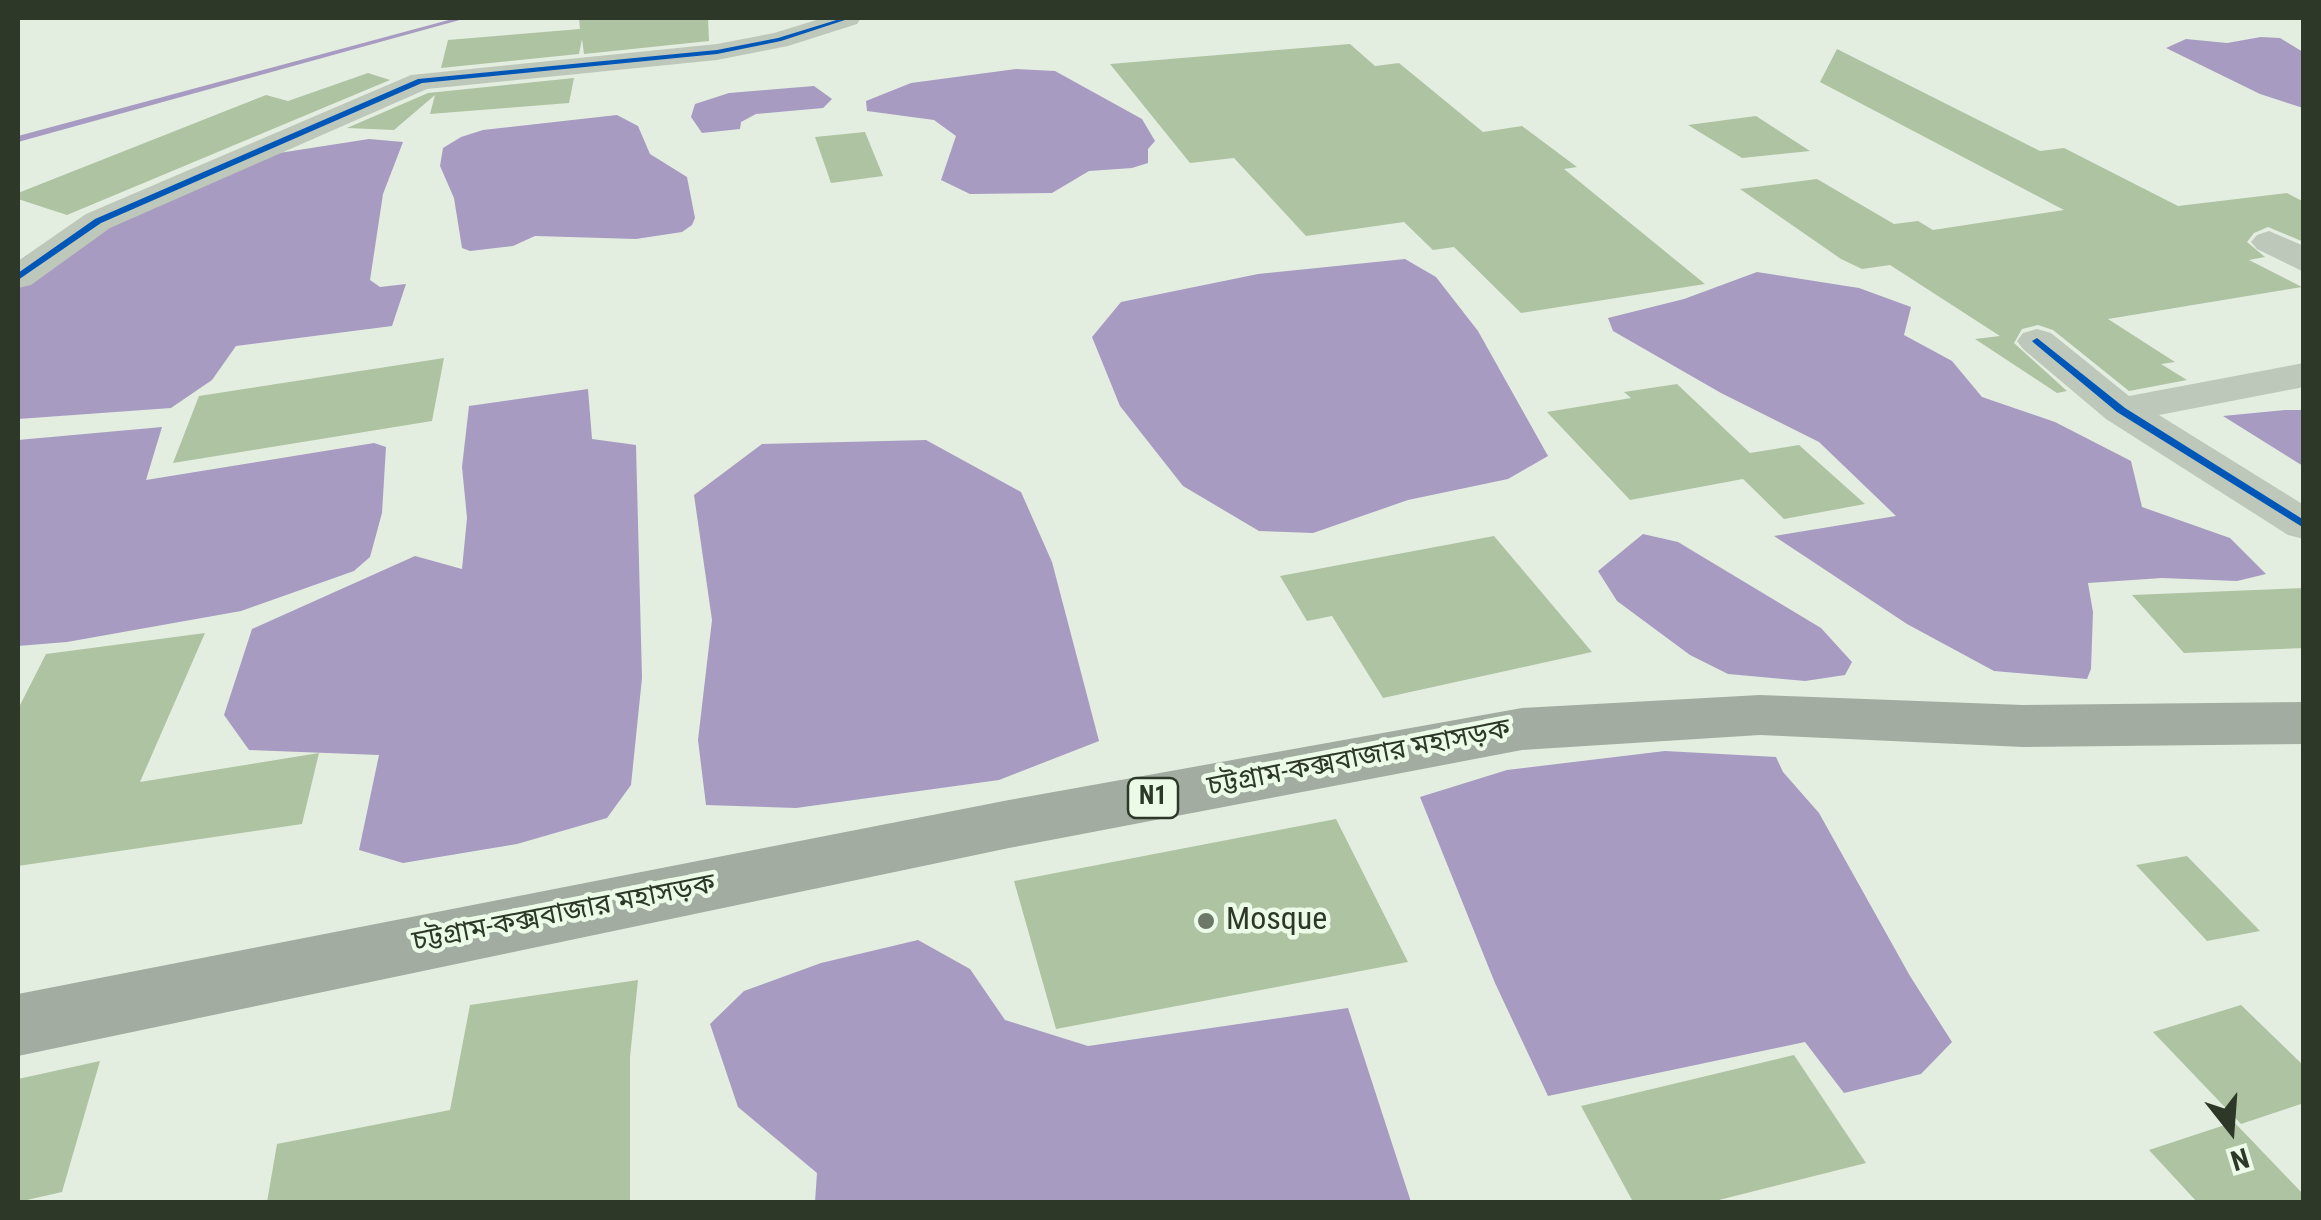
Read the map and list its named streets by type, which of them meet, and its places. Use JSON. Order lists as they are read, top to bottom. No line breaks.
{"streets":{"highway":["চট্টগ্রাম-কক্সবাজার মহাসড়ক","N1"]},"places":["Mosque"],"north":"bottom"}
